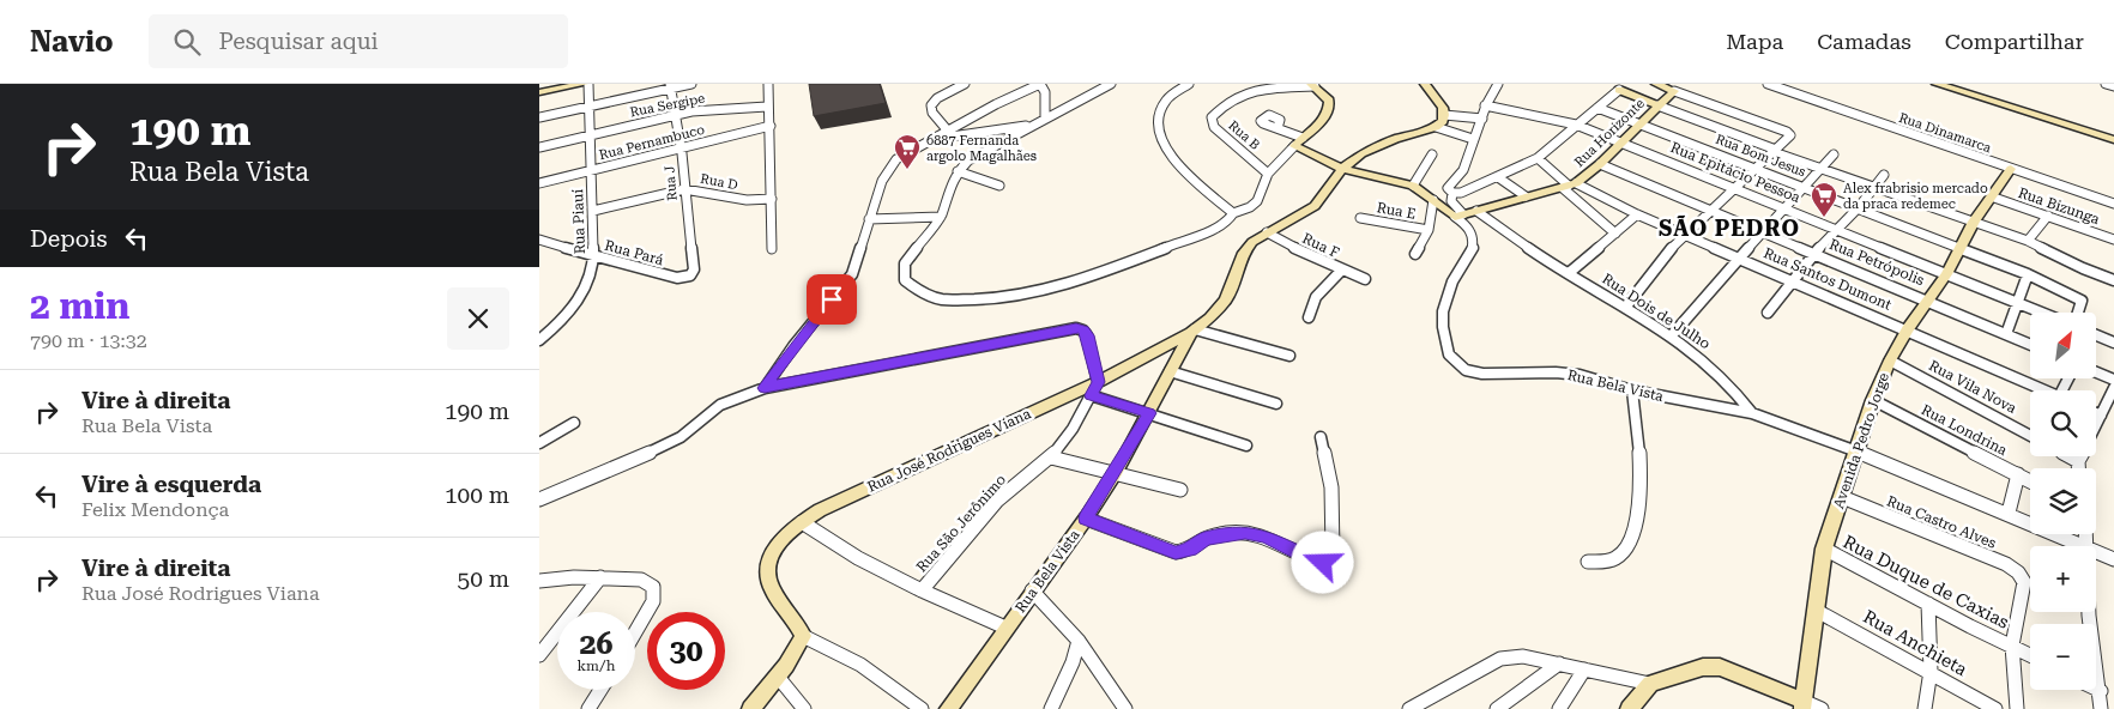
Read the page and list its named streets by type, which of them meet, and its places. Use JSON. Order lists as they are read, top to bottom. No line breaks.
{"streets":{"street":["Rua Sergipe","Rua Horizonte","Rua Dinamarca","Rua B","Rua Pernambuco","Rua Bom Jesus","Rua Epitácio Pessoa","Rua D","Rua J","Rua Bizunga","Rua E","Rua Piauí","Rua F","Rua Pará","Rua Petrópolis","Rua Santos Dumont","Rua Dois de Julho","Rua Bela Vista","Rua Vila Nova","Rua Londrina","Avenida Pedro Jorge","Rua José Rodrigues Viana","Rua Castro Alves","Rua São Jerônimo","Rua Duque de Caxias","Rua Anchieta"]},"crossings":[["Rua Sergipe","Rua J"],["Rua Sergipe","Rua Piauí"],["Rua Horizonte","Rua Bom Jesus"],["Rua Horizonte","Rua Epitácio Pessoa"],["Rua Horizonte","Rua Petrópolis"],["Rua Horizonte","Rua Santos Dumont"],["Rua Horizonte","Rua Dois de Julho"],["Rua Horizonte","Rua Bela Vista"],["Rua Dinamarca","Avenida Pedro Jorge"],["Rua Pernambuco","Rua J"],["Rua Pernambuco","Rua Piauí"],["Rua Bom Jesus","Avenida Pedro Jorge"],["Rua Epitácio Pessoa","Avenida Pedro Jorge"],["Rua D","Rua J"],["Rua D","Rua Piauí"],["Rua J","Rua Pará"],["Rua Bizunga","Avenida Pedro Jorge"],["Rua Piauí","Rua Pará"],["Rua Petrópolis","Avenida Pedro Jorge"],["Rua Santos Dumont","Avenida Pedro Jorge"],["Rua Dois de Julho","Rua Bela Vista"],["Rua Bela Vista","Rua José Rodrigues Viana"],["Rua Vila Nova","Avenida Pedro Jorge"],["Rua Londrina","Avenida Pedro Jorge"],["Avenida Pedro Jorge","Rua Castro Alves"],["Avenida Pedro Jorge","Rua Duque de Caxias"],["Avenida Pedro Jorge","Rua Anchieta"],["Rua José Rodrigues Viana","Rua São Jerônimo"],["Rua Castro Alves","Rua Duque de Caxias"]],"districts":["SÃO PEDRO"],"places":{"supermarket":["6887 Fernanda argolo Magalhães","Alex frabrisio mercado da praca redemec"]},"north":"top right","page":{"header":"Navio","search":"Pesquisar aqui","nav":["Mapa","Camadas","Compartilhar"],"turn":["190 m","Rua Bela Vista"],"then":"Depois","heading":["2 min","790 m · 13:32"],"map_buttons":["+","−"],"list":[{"name":"Vire à direita","note":"Rua Bela Vista","value":"190 m"},{"name":"Vire à esquerda","note":"Felix Mendonça","value":"100 m"},{"name":"Vire à direita","note":"Rua José Rodrigues Viana","value":"50 m"}],"speed":"26 km/h","limit":"30"}}
